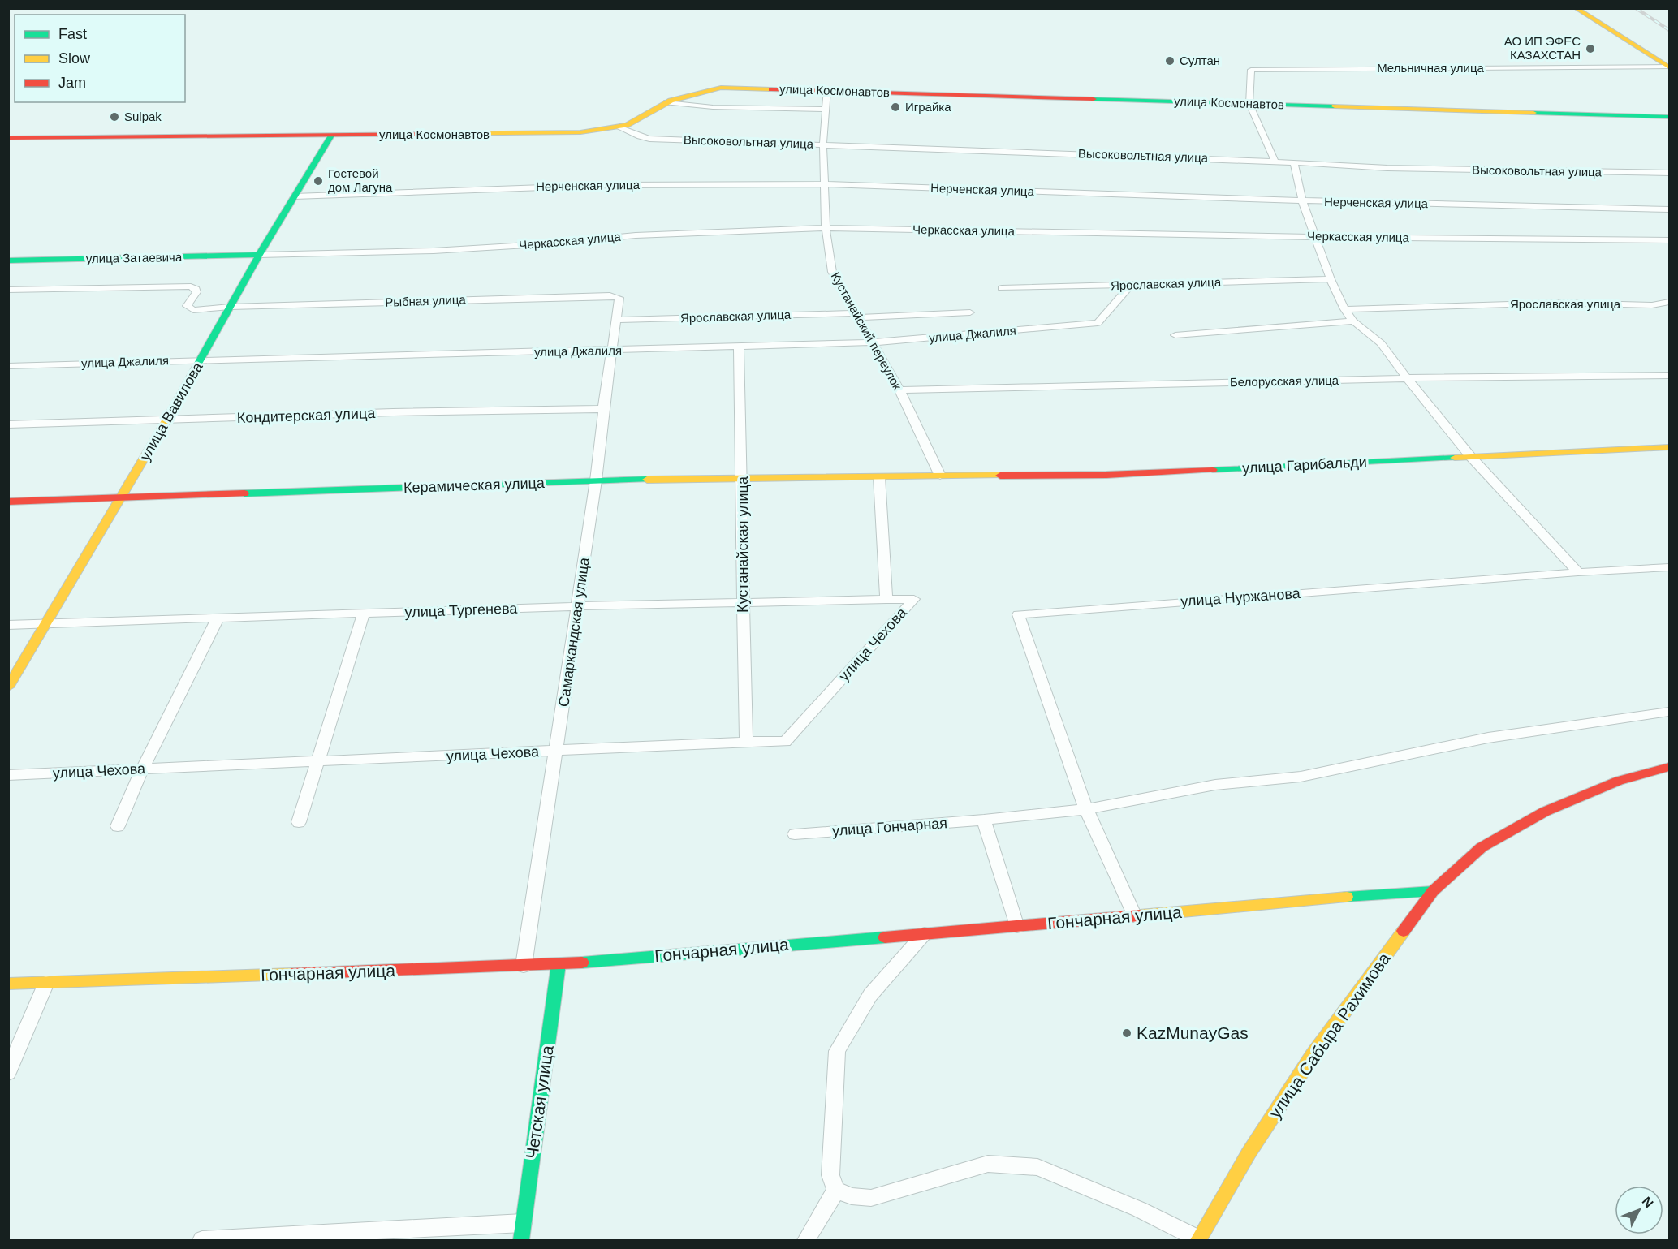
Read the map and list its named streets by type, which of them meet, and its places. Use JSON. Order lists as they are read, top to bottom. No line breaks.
{"streets":{"main road":["улица Космонавтов","улица Затаевича","улица Вавилова","улица Гарибальди","Керамическая улица","Гончарная улица","улица Сабыра Рахимова","Четская улица"],"street":["Мельничная улица","Высоковольтная улица","Нерченская улица","Черкасская улица","Ярославская улица","Рыбная улица","Кустанайский переулок","улица Джалиля","Белорусская улица","Кондитерская улица","Кустанайская улица","улица Нуржанова","улица Тургенева","Самаркандская улица","улица Чехова","улица Гончарная"]},"crossings":[["Мельничная улица","улица Космонавтов"],["улица Космонавтов","Высоковольтная улица"],["улица Космонавтов","Кустанайский переулок"],["улица Космонавтов","улица Вавилова"],["Высоковольтная улица","Кустанайский переулок"],["Нерченская улица","Кустанайский переулок"],["Нерченская улица","улица Вавилова"],["Черкасская улица","улица Затаевича"],["Черкасская улица","Кустанайский переулок"],["Черкасская улица","улица Вавилова"],["улица Затаевича","улица Вавилова"],["Ярославская улица","Кустанайский переулок"],["Ярославская улица","улица Джалиля"],["Ярославская улица","Самаркандская улица"],["Рыбная улица","улица Вавилова"],["Рыбная улица","Самаркандская улица"],["Кустанайский переулок","улица Джалиля"],["Кустанайский переулок","Белорусская улица"],["Кустанайский переулок","улица Гарибальди"],["Кустанайский переулок","Керамическая улица"],["улица Джалиля","улица Вавилова"],["улица Джалиля","Кустанайская улица"],["улица Джалиля","Самаркандская улица"],["улица Вавилова","Кондитерская улица"],["улица Вавилова","Керамическая улица"],["улица Вавилова","улица Тургенева"],["Кондитерская улица","Самаркандская улица"],["улица Гарибальди","Керамическая улица"],["Керамическая улица","Кустанайская улица"],["Керамическая улица","Самаркандская улица"],["Кустанайская улица","улица Тургенева"],["Кустанайская улица","улица Чехова"],["улица Нуржанова","улица Гончарная"],["улица Нуржанова","Гончарная улица"],["улица Тургенева","Самаркандская улица"],["улица Тургенева","улица Чехова"],["Самаркандская улица","улица Чехова"],["Самаркандская улица","Гончарная улица"],["Гончарная улица","улица Сабыра Рахимова"],["Гончарная улица","Четская улица"]],"places":["АО ИП ЭФЕС КАЗАХСТАН","Султан","Играйка","Sulpak","Гостевой дом Лагуна","KazMunayGas"],"legend":["Fast","Slow","Jam"],"north":"top right"}
